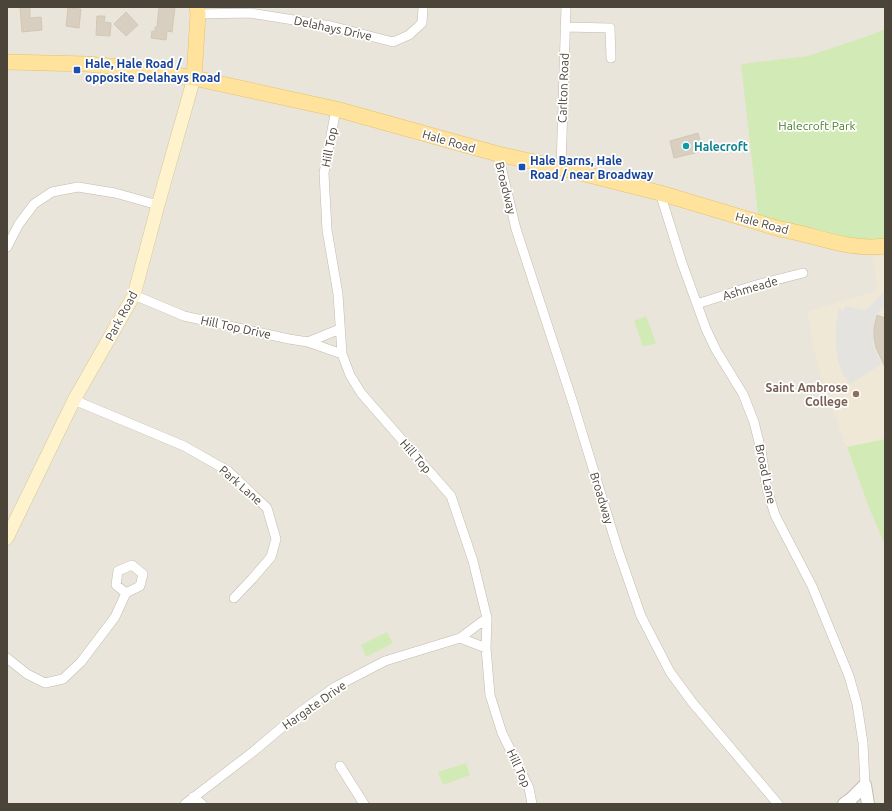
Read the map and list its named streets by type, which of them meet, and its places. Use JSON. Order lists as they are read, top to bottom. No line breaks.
{"streets":{"main road":["Hale Road","Park Road"],"street":["Delahays Drive","Carlton Road","Hill Top","Broadway","Ashmeade","Hill Top Drive","Broad Lane","Park Lane","Hargate Drive"]},"crossings":[["Carlton Road","Hale Road"],["Hale Road","Hill Top"],["Hale Road","Broadway"],["Hale Road","Park Road"],["Hale Road","Broad Lane"],["Hill Top","Hill Top Drive"],["Hill Top","Hargate Drive"],["Ashmeade","Broad Lane"],["Park Road","Hill Top Drive"],["Park Road","Park Lane"]],"parks":["Halecroft Park"],"places":{"transit":["Hale, Hale Road / opposite Delahays Road","Hale Barns, Hale Road / near Broadway"],"other":["Halecroft","Saint Ambrose College"]}}
